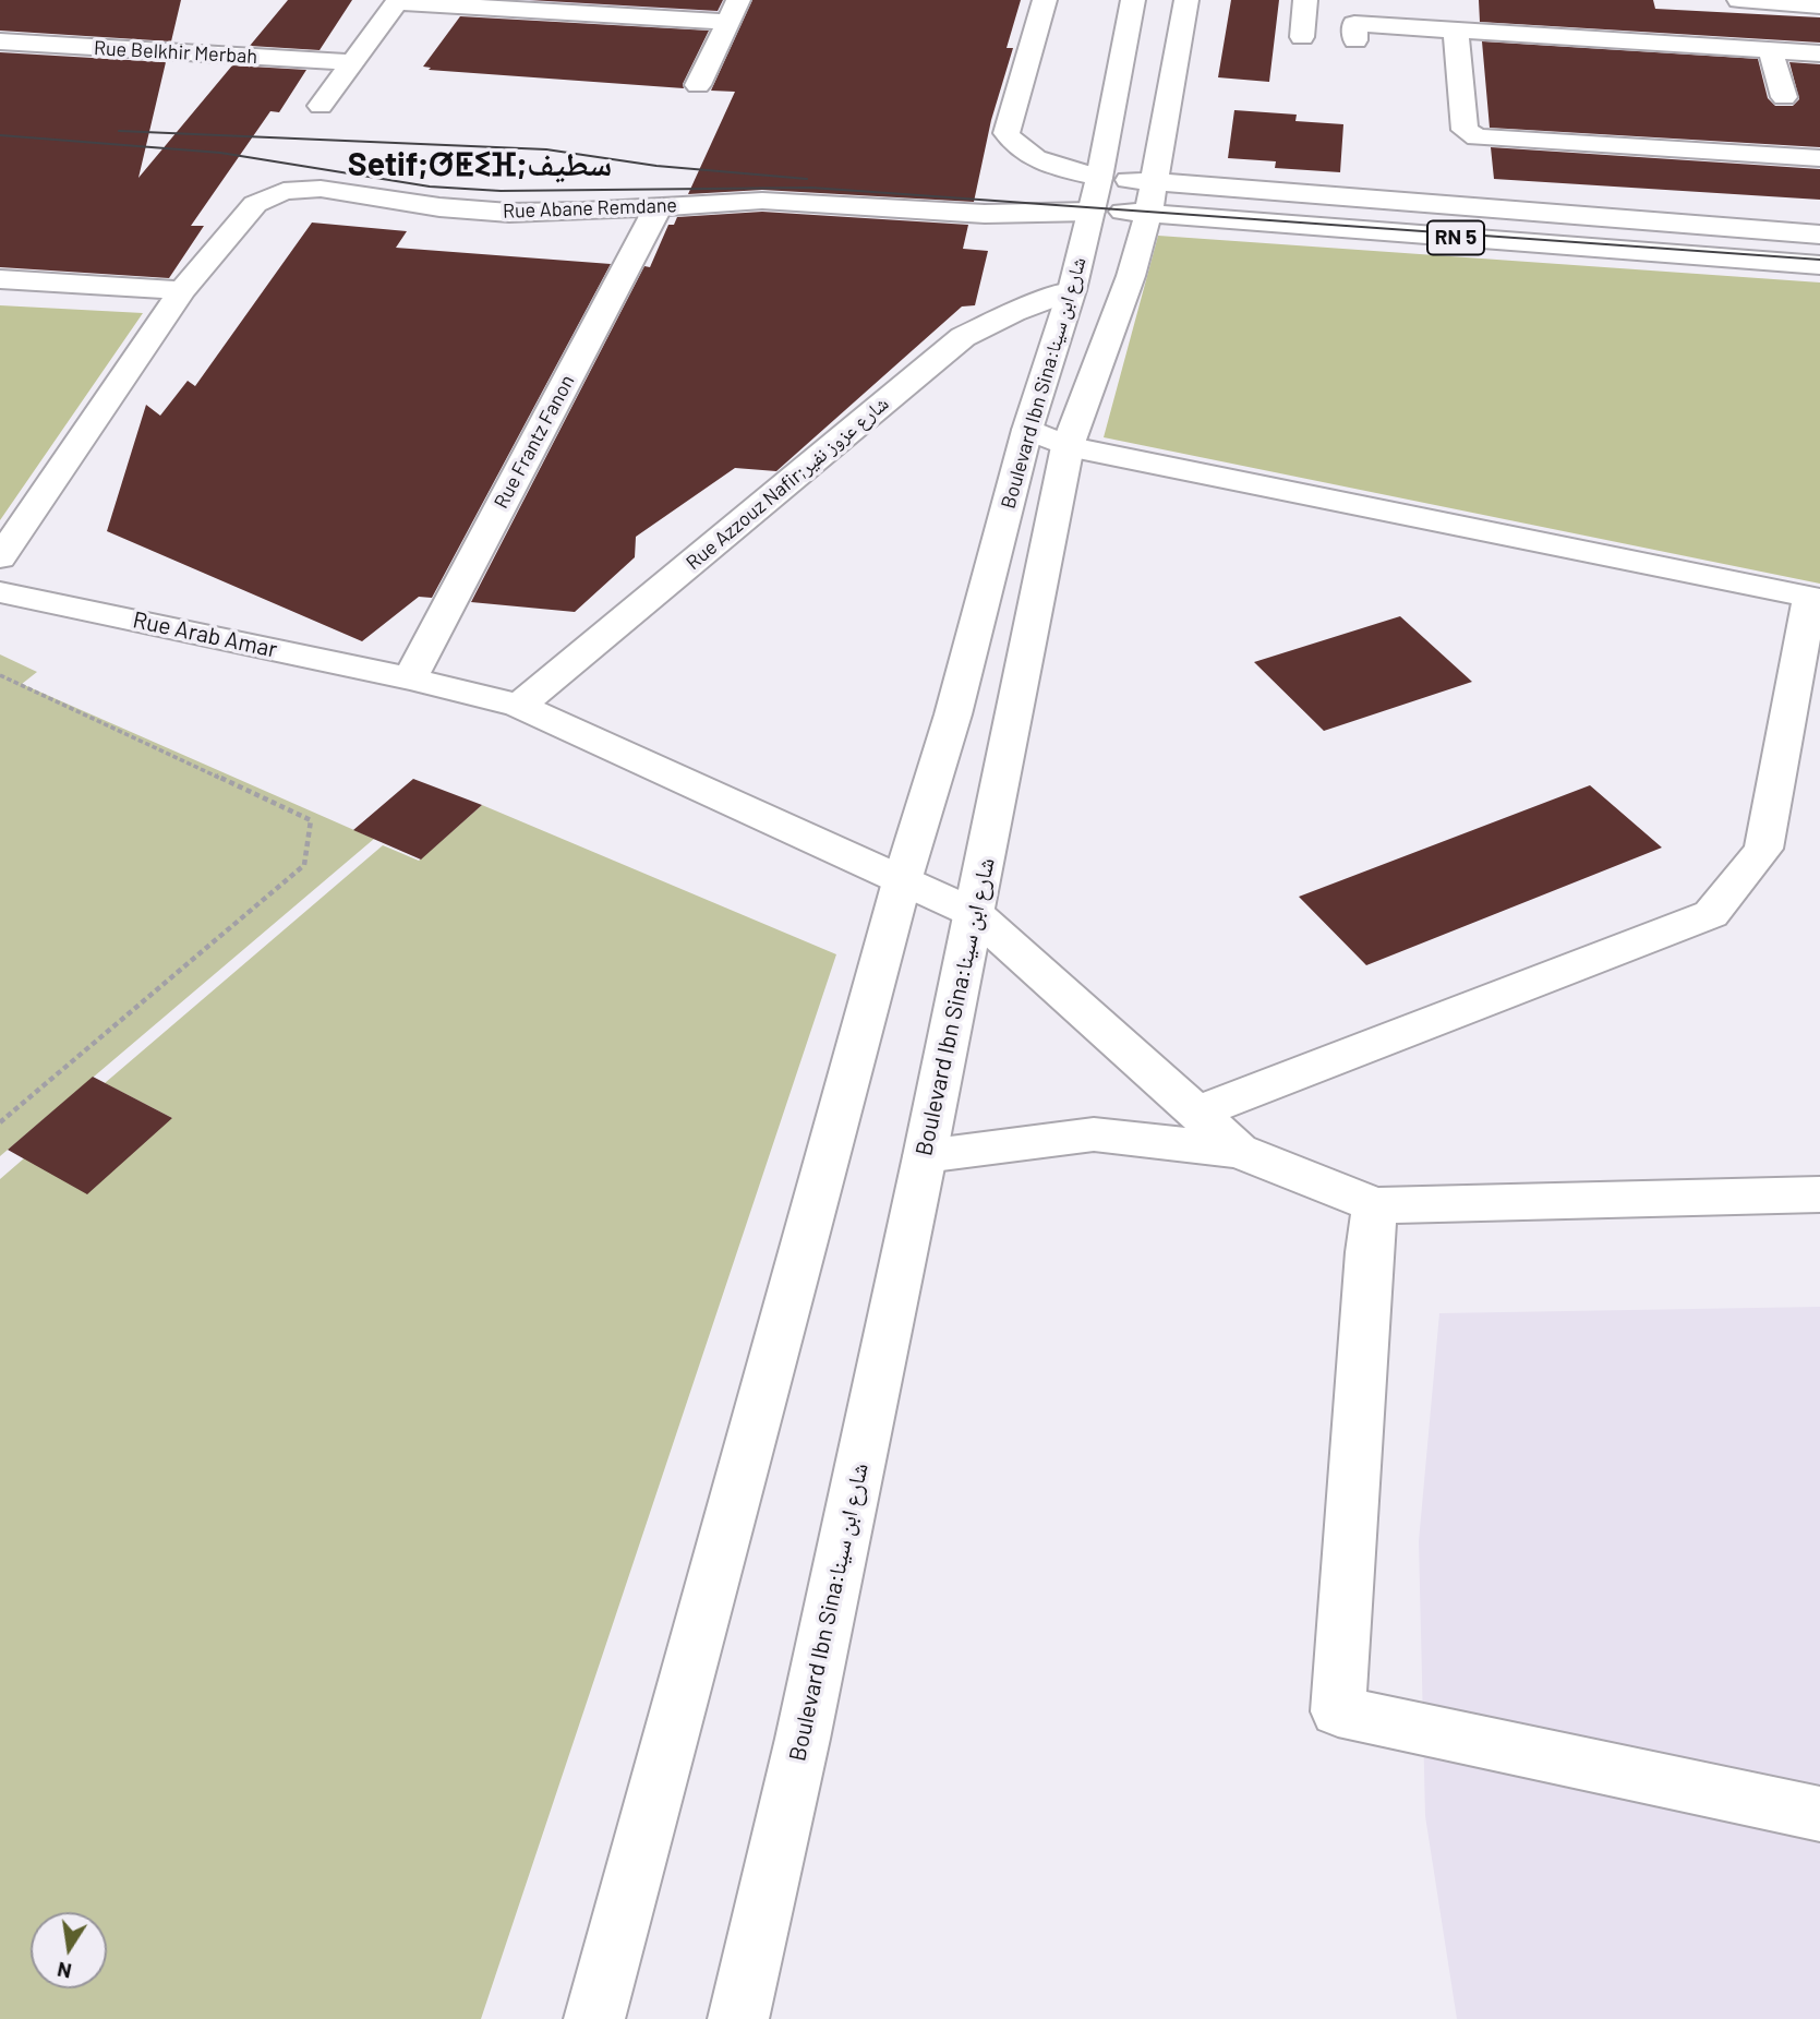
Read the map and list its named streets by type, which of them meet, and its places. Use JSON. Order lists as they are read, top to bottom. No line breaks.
{"streets":{"street":["Rue Belkhir Merbah","Rue Abane Remdane","RN 5","Boulevard Ibn Sina:شارع ابن سينا","Rue Frantz Fanon","Rue Azzouz Nafir;شارع عزوز نفير","Rue Arab Amar"]},"crossings":[["Rue Abane Remdane","RN 5"],["Rue Abane Remdane","Boulevard Ibn Sina:شارع ابن سينا"],["Rue Abane Remdane","Rue Frantz Fanon"],["RN 5","Boulevard Ibn Sina:شارع ابن سينا"],["Boulevard Ibn Sina:شارع ابن سينا","Rue Azzouz Nafir;شارع عزوز نفير"],["Boulevard Ibn Sina:شارع ابن سينا","Rue Arab Amar"],["Rue Frantz Fanon","Rue Arab Amar"],["Rue Azzouz Nafir;شارع عزوز نفير","Rue Arab Amar"]],"districts":["Setif;ⵚⵟⵉⴼ;سطيف"],"north":"bottom"}
